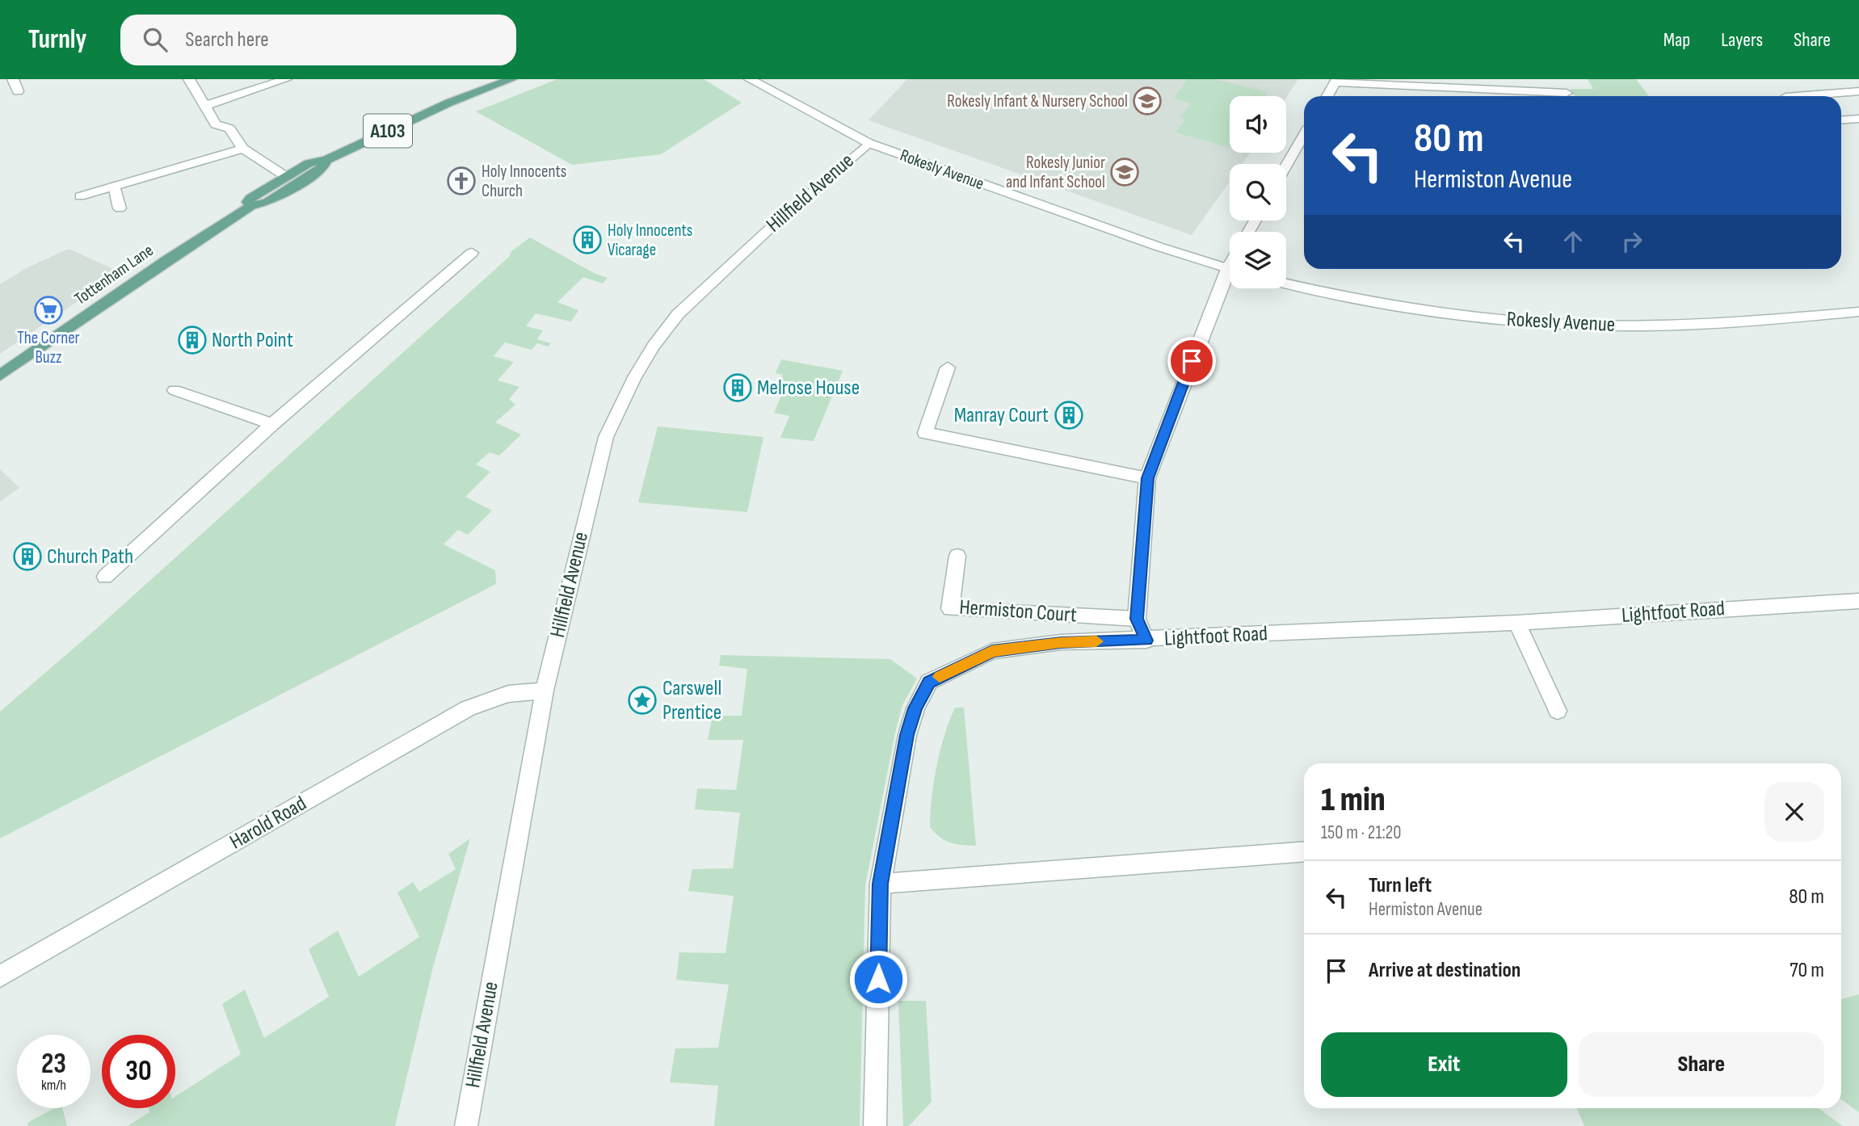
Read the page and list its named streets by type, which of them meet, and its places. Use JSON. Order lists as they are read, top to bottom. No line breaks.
{"streets":{"main road":["A103","Tottenham Lane"],"street":["Rokesly Avenue","Hillfield Avenue","Hermiston Court","Lightfoot Road","Harold Road"]},"crossings":[["Rokesly Avenue","Hillfield Avenue"],["Hillfield Avenue","Harold Road"]],"places":{"school or university":["Rokesly Infant & Nursery School","Rokesly Junior and Infant School"],"church":["Holy Innocents Church"],"building":["Holy Innocents Vicarage","North Point","Melrose House","Manray Court","Church Path"],"supermarket":["The Corner Buzz"],"place":["Carswell Prentice"]},"page":{"header":"Turnly","search":"Search here","nav":["Map","Layers","Share"],"turn":["80 m","Hermiston Avenue"],"heading":["1 min","150 m · 21:20"],"list":[{"name":"Turn left","note":"Hermiston Avenue","value":"80 m"},{"name":"Arrive at destination","value":"70 m"}],"buttons":["Exit","Share"],"speed":"23 km/h","limit":"30"}}
